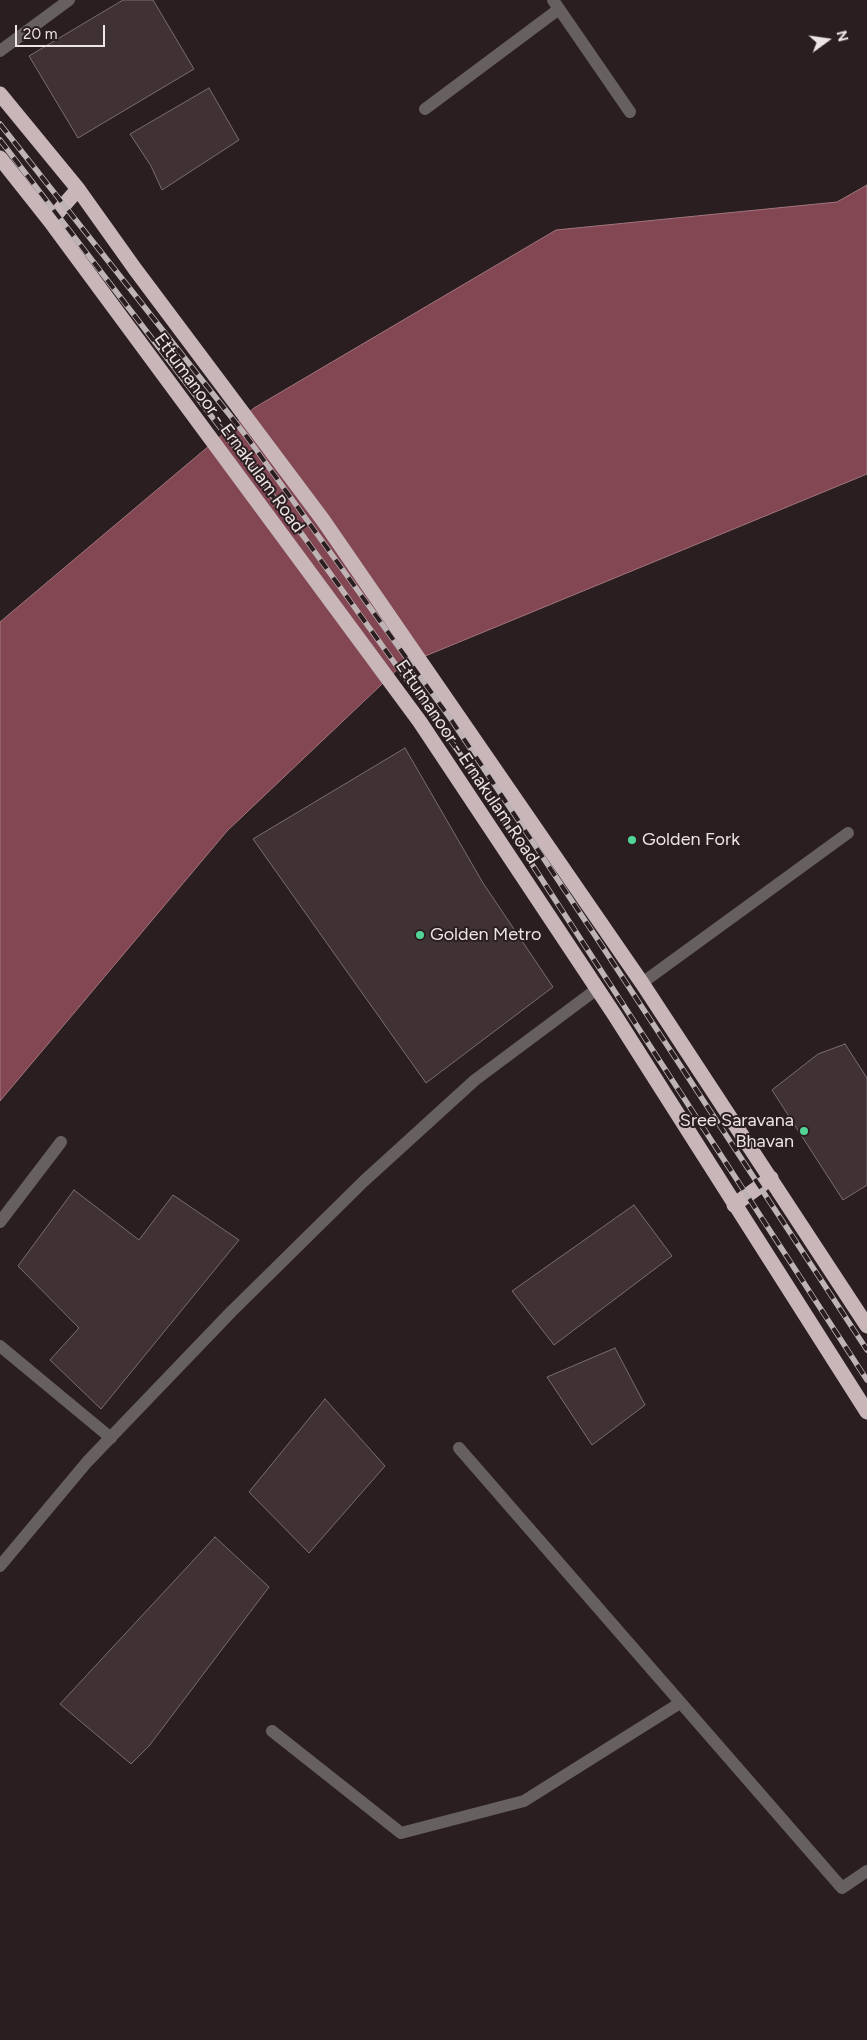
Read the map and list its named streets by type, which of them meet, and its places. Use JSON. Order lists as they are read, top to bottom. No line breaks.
{"streets":{"highway":["Ettumanoor - Ernakulam Road"]},"places":["Golden Fork","Golden Metro","Sree Saravana Bhavan"],"scale_bar":"20 m","north":"right"}
